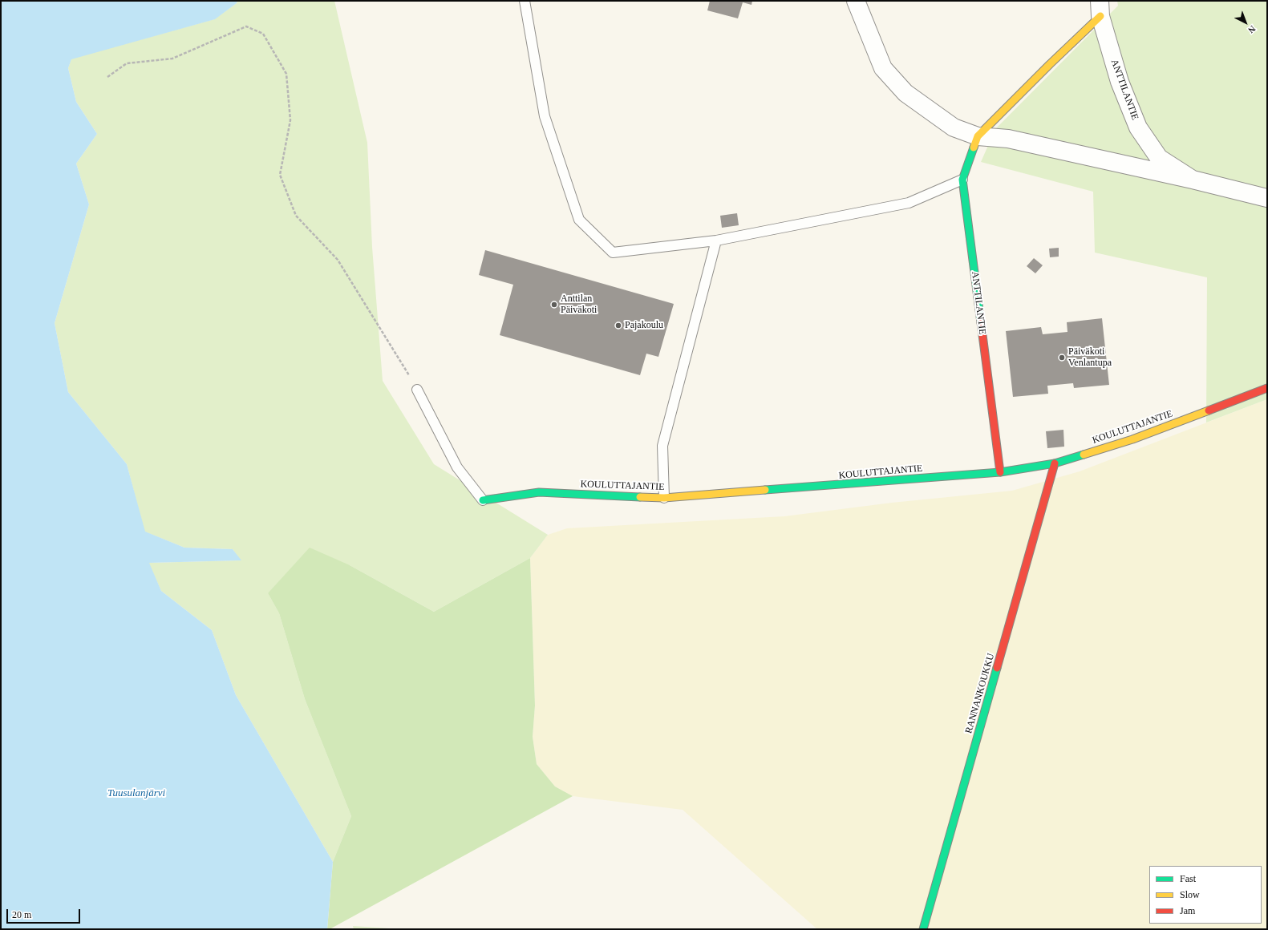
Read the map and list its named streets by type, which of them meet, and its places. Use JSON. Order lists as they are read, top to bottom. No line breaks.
{"streets":{"street":["ANTTILANTIE","KOULUTTAJANTIE","RANNANKOUKKU"]},"crossings":[["ANTTILANTIE","KOULUTTAJANTIE"],["KOULUTTAJANTIE","RANNANKOUKKU"]],"water":["Tuusulanjärvi"],"places":["Anttilan Päiväkoti","Pajakoulu","Päiväkoti Venlantupa"],"legend":["Fast","Slow","Jam"],"scale_bar":"20 m","north":"bottom right"}
